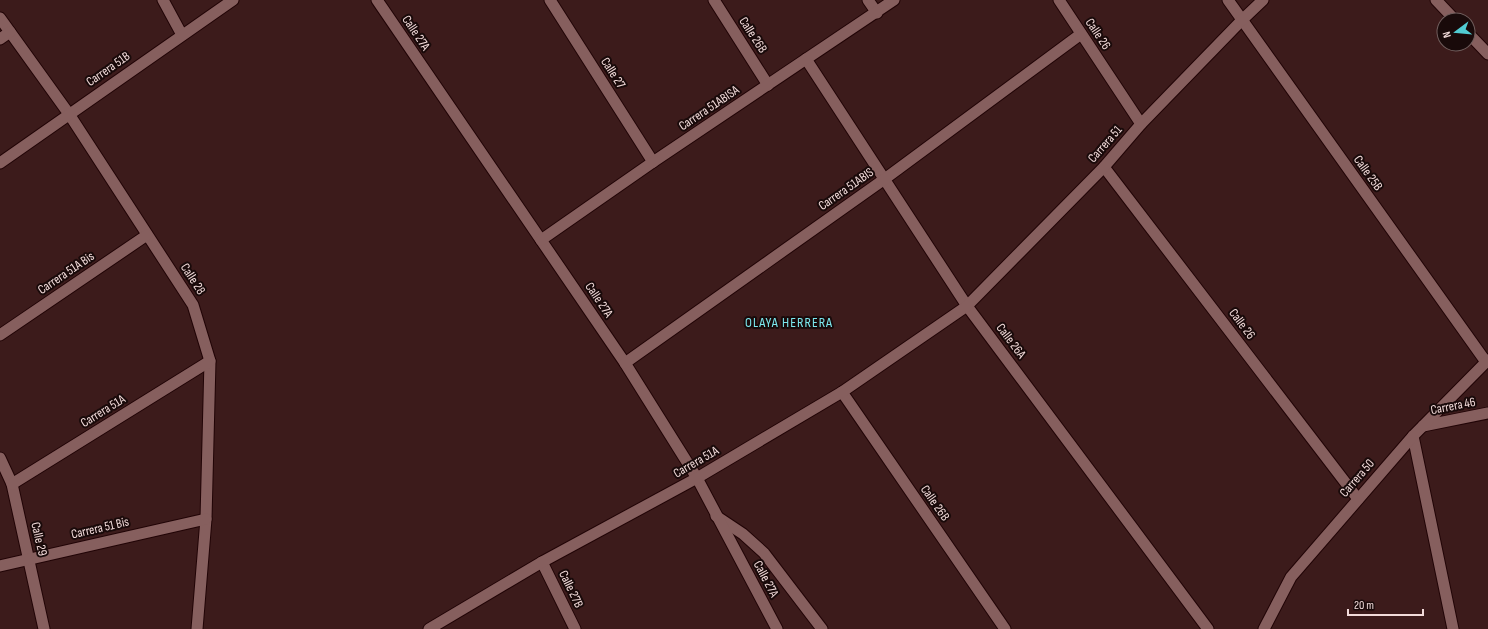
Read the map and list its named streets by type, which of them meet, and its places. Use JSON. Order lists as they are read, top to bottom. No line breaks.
{"streets":{"street":["Calle 27A","Calle 26","Calle 26B","Carrera 51B","Calle 27","Carrera 51ABISA","Carrera 51","Calle 25B","Carrera 51ABIS","Carrera 51A Bis","Calle 28","Calle 26A","Carrera 46","Carrera 51A","Carrera 50","Carrera 51 Bis","Calle 29","Calle 27B"]},"crossings":[["Calle 27A","Carrera 51ABISA"],["Calle 27A","Carrera 51ABIS"],["Calle 27A","Carrera 51A"],["Calle 26","Carrera 51"],["Calle 26","Carrera 51ABIS"],["Calle 26","Carrera 50"],["Calle 26B","Carrera 51ABISA"],["Calle 26B","Carrera 51A"],["Carrera 51B","Calle 28"],["Calle 27","Carrera 51ABISA"],["Carrera 51ABISA","Calle 26A"],["Carrera 51","Calle 25B"],["Carrera 51","Calle 26A"],["Carrera 51","Carrera 51A"],["Calle 25B","Carrera 50"],["Carrera 51ABIS","Calle 26A"],["Carrera 51A Bis","Calle 28"],["Calle 28","Carrera 51A"],["Calle 28","Carrera 51 Bis"],["Calle 26A","Carrera 51A"],["Carrera 46","Carrera 50"],["Carrera 51A","Calle 29"],["Carrera 51A","Calle 27B"],["Carrera 51 Bis","Calle 29"]],"districts":["OLAYA HERRERA"],"scale_bar":"20 m","north":"left"}
